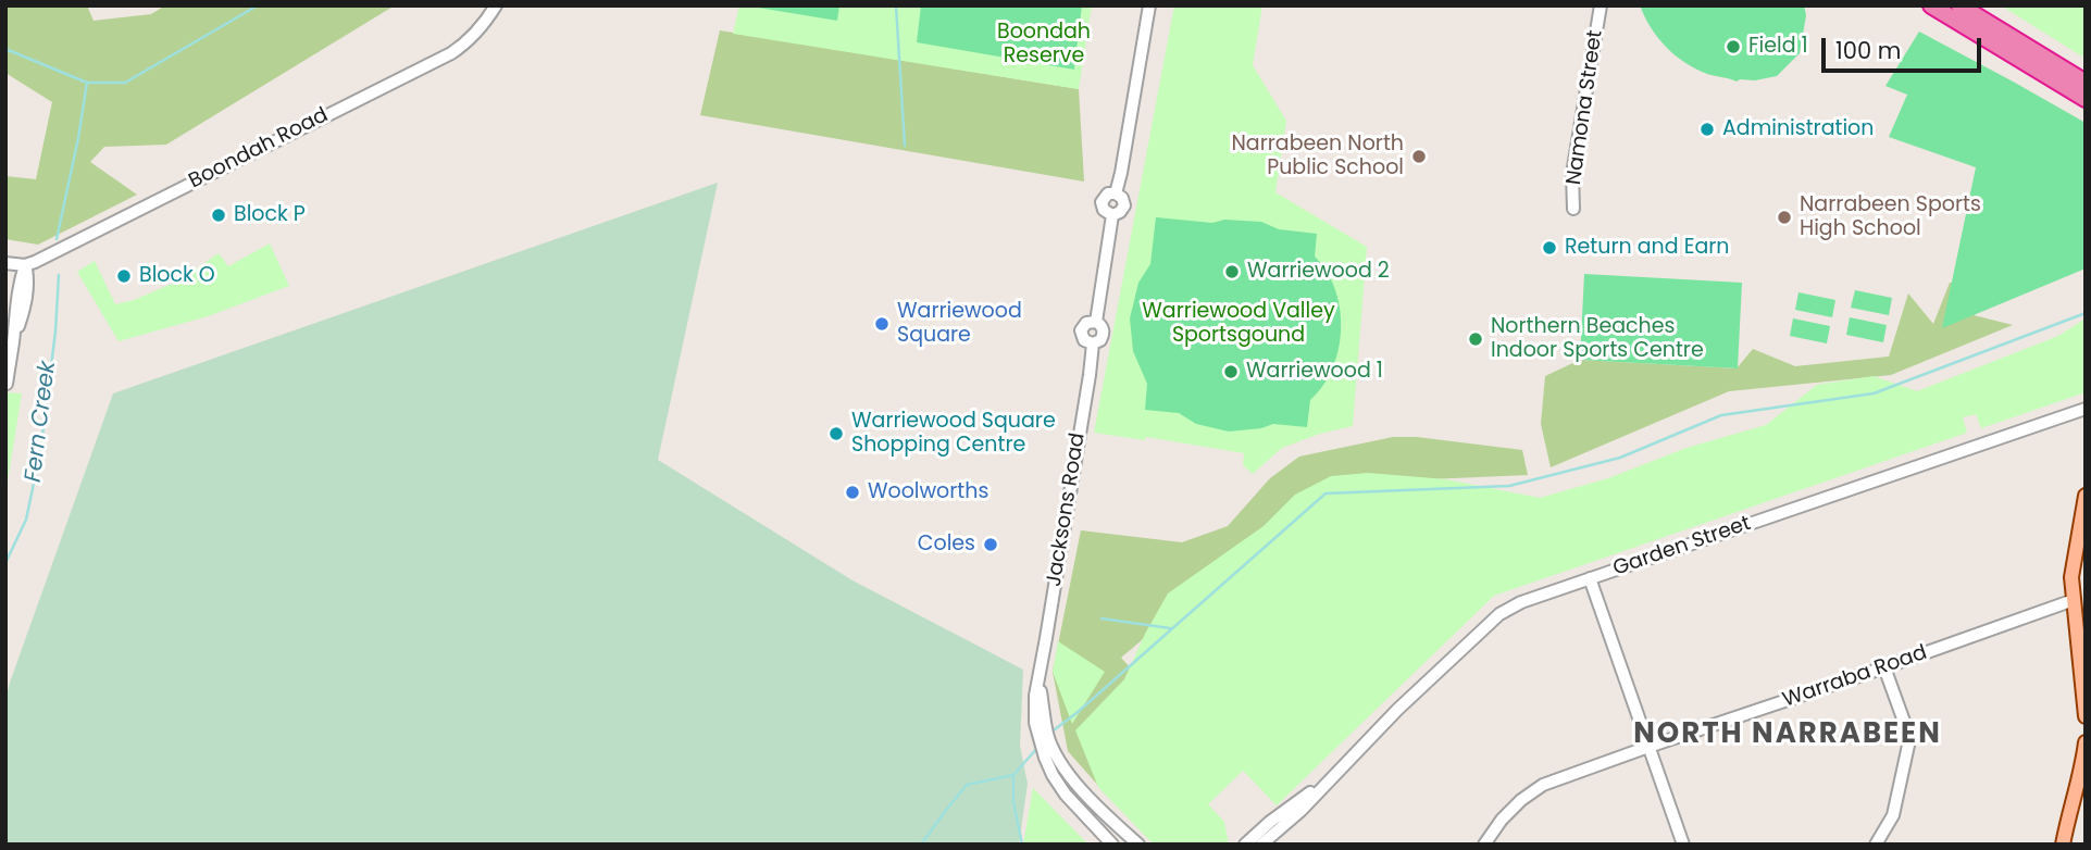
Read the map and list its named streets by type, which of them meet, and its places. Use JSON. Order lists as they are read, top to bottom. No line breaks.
{"streets":{"street":["Namona Street","Boondah Road","Jacksons Road","Garden Street","Warraba Road"]},"districts":["NORTH NARRABEEN"],"water":["Fern Creek"],"parks":["Boondah Reserve","Warriewood Valley Sportsgound"],"places":["Field 1","Administration","Narrabeen North Public School","Block P","Narrabeen Sports High School","Return and Earn","Warriewood 2","Block O","Warriewood Square","Northern Beaches Indoor Sports Centre","Warriewood 1","Warriewood Square Shopping Centre","Woolworths","Coles"],"scale_bar":"100 m"}
